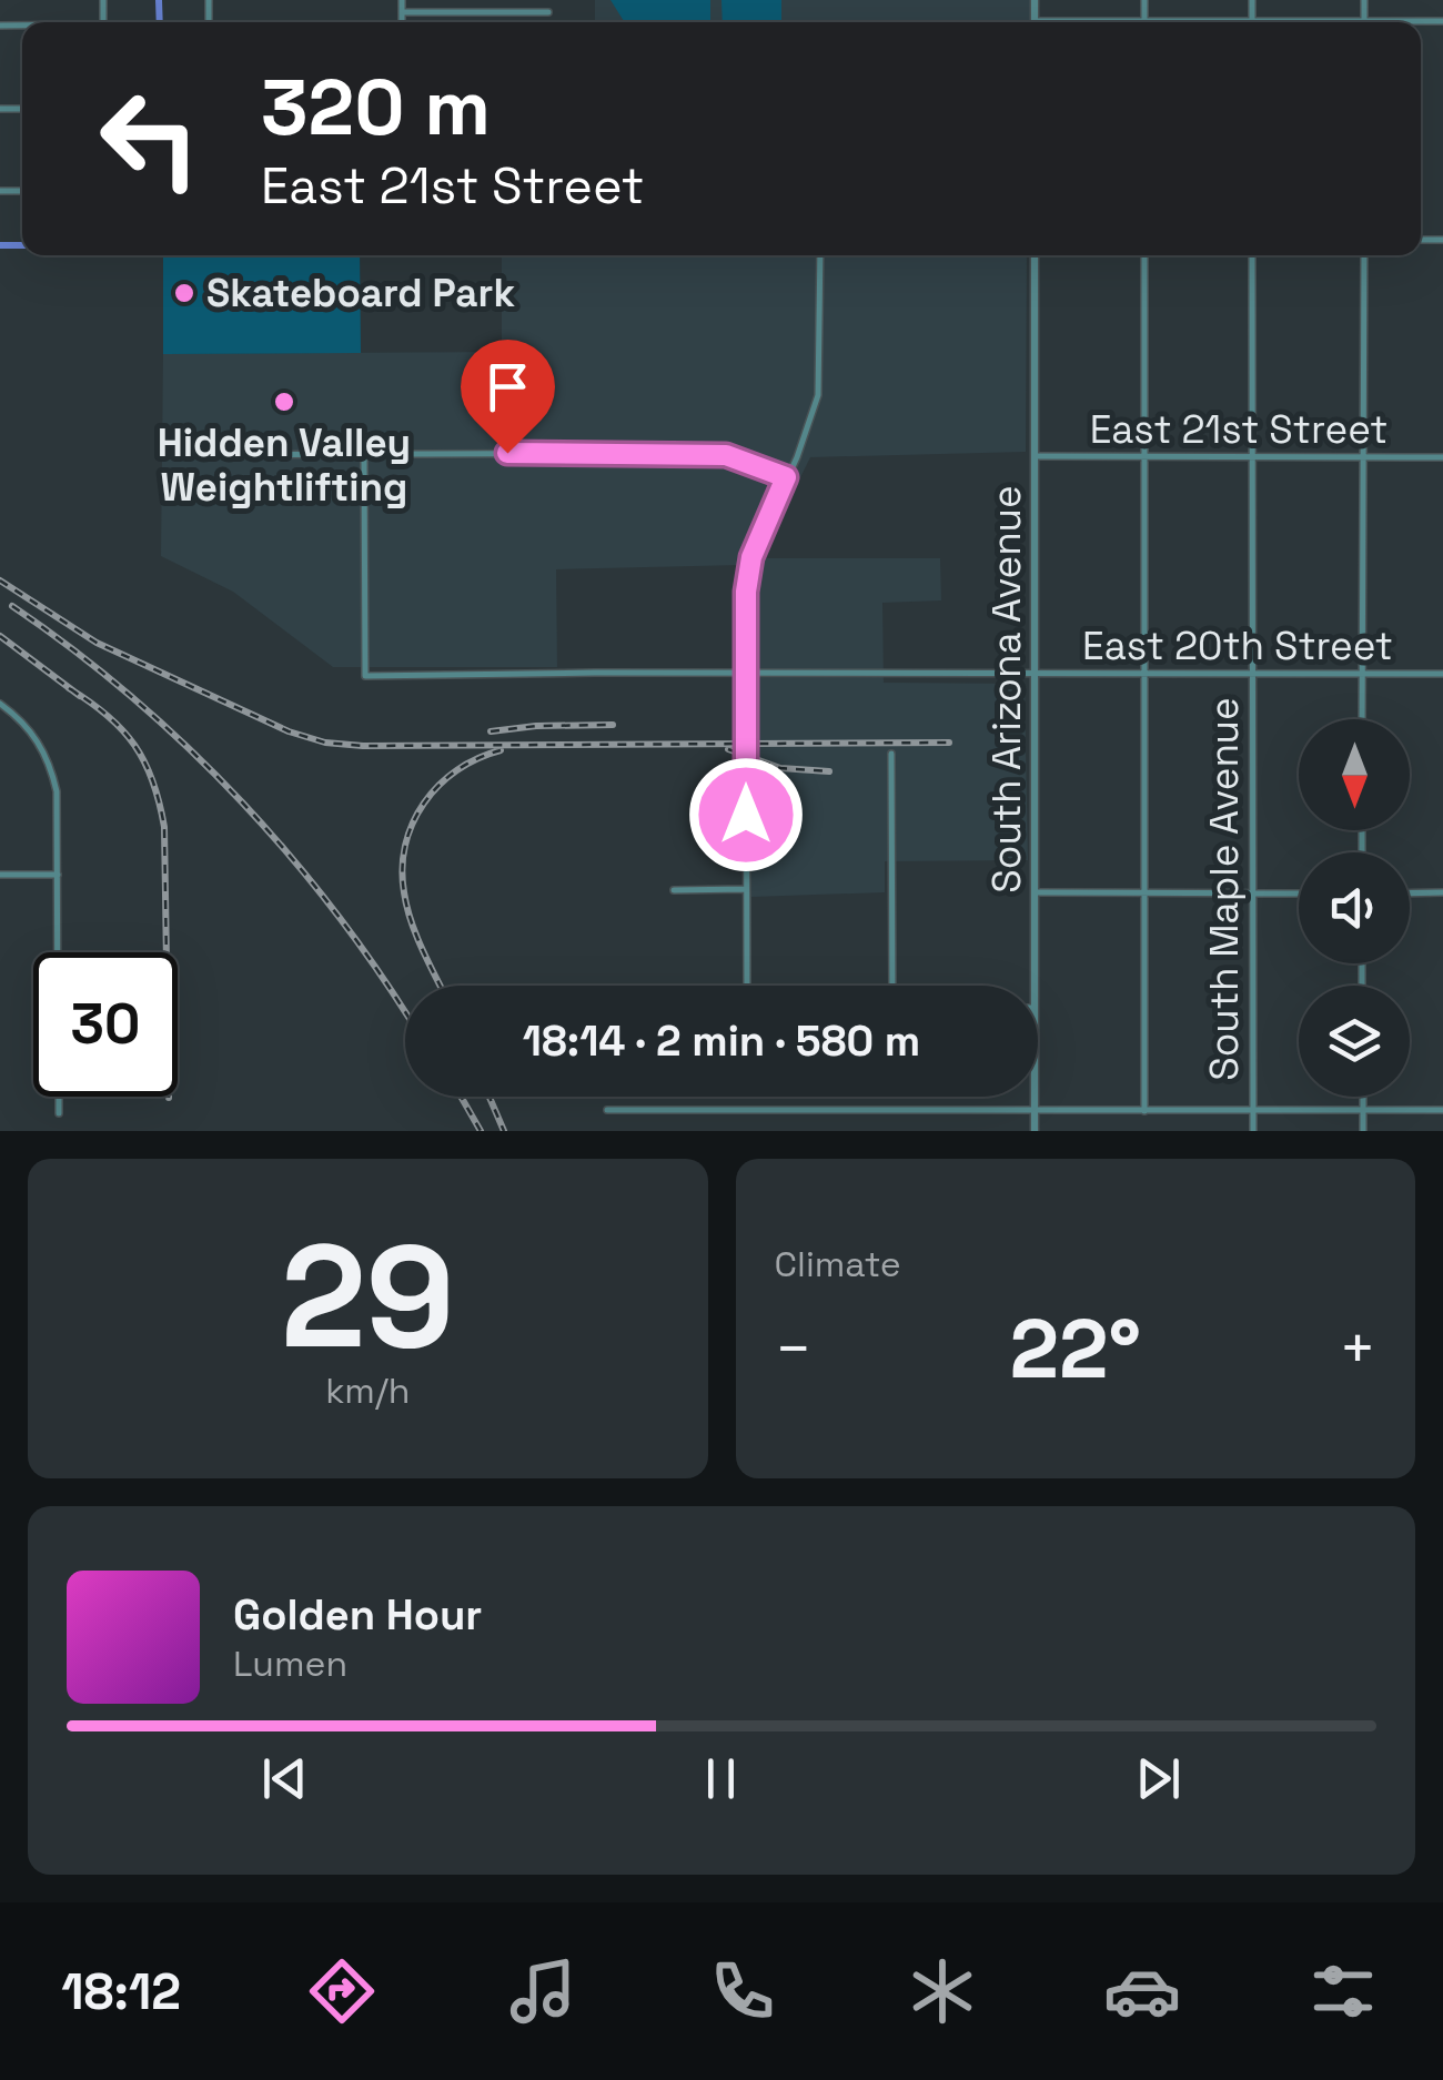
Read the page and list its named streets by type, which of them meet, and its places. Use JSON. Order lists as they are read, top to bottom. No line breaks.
{"streets":{"street":["East 21st Street","East 20th Street","South Arizona Avenue","South Maple Avenue"]},"crossings":[["East 21st Street","South Arizona Avenue"],["East 21st Street","South Maple Avenue"],["East 20th Street","South Arizona Avenue"],["East 20th Street","South Maple Avenue"]],"places":["Skateboard Park","Hidden Valley Weightlifting"],"north":"bottom","page":{"turn":["320 m","East 21st Street"],"limit":"30","trip":"18:14 · 2 min · 580 m","tile":[["29","km/h"],"Climate"],"heat":["−","22°","+"],"song":["Golden Hour","Lumen"],"tabs":"18:12"}}
